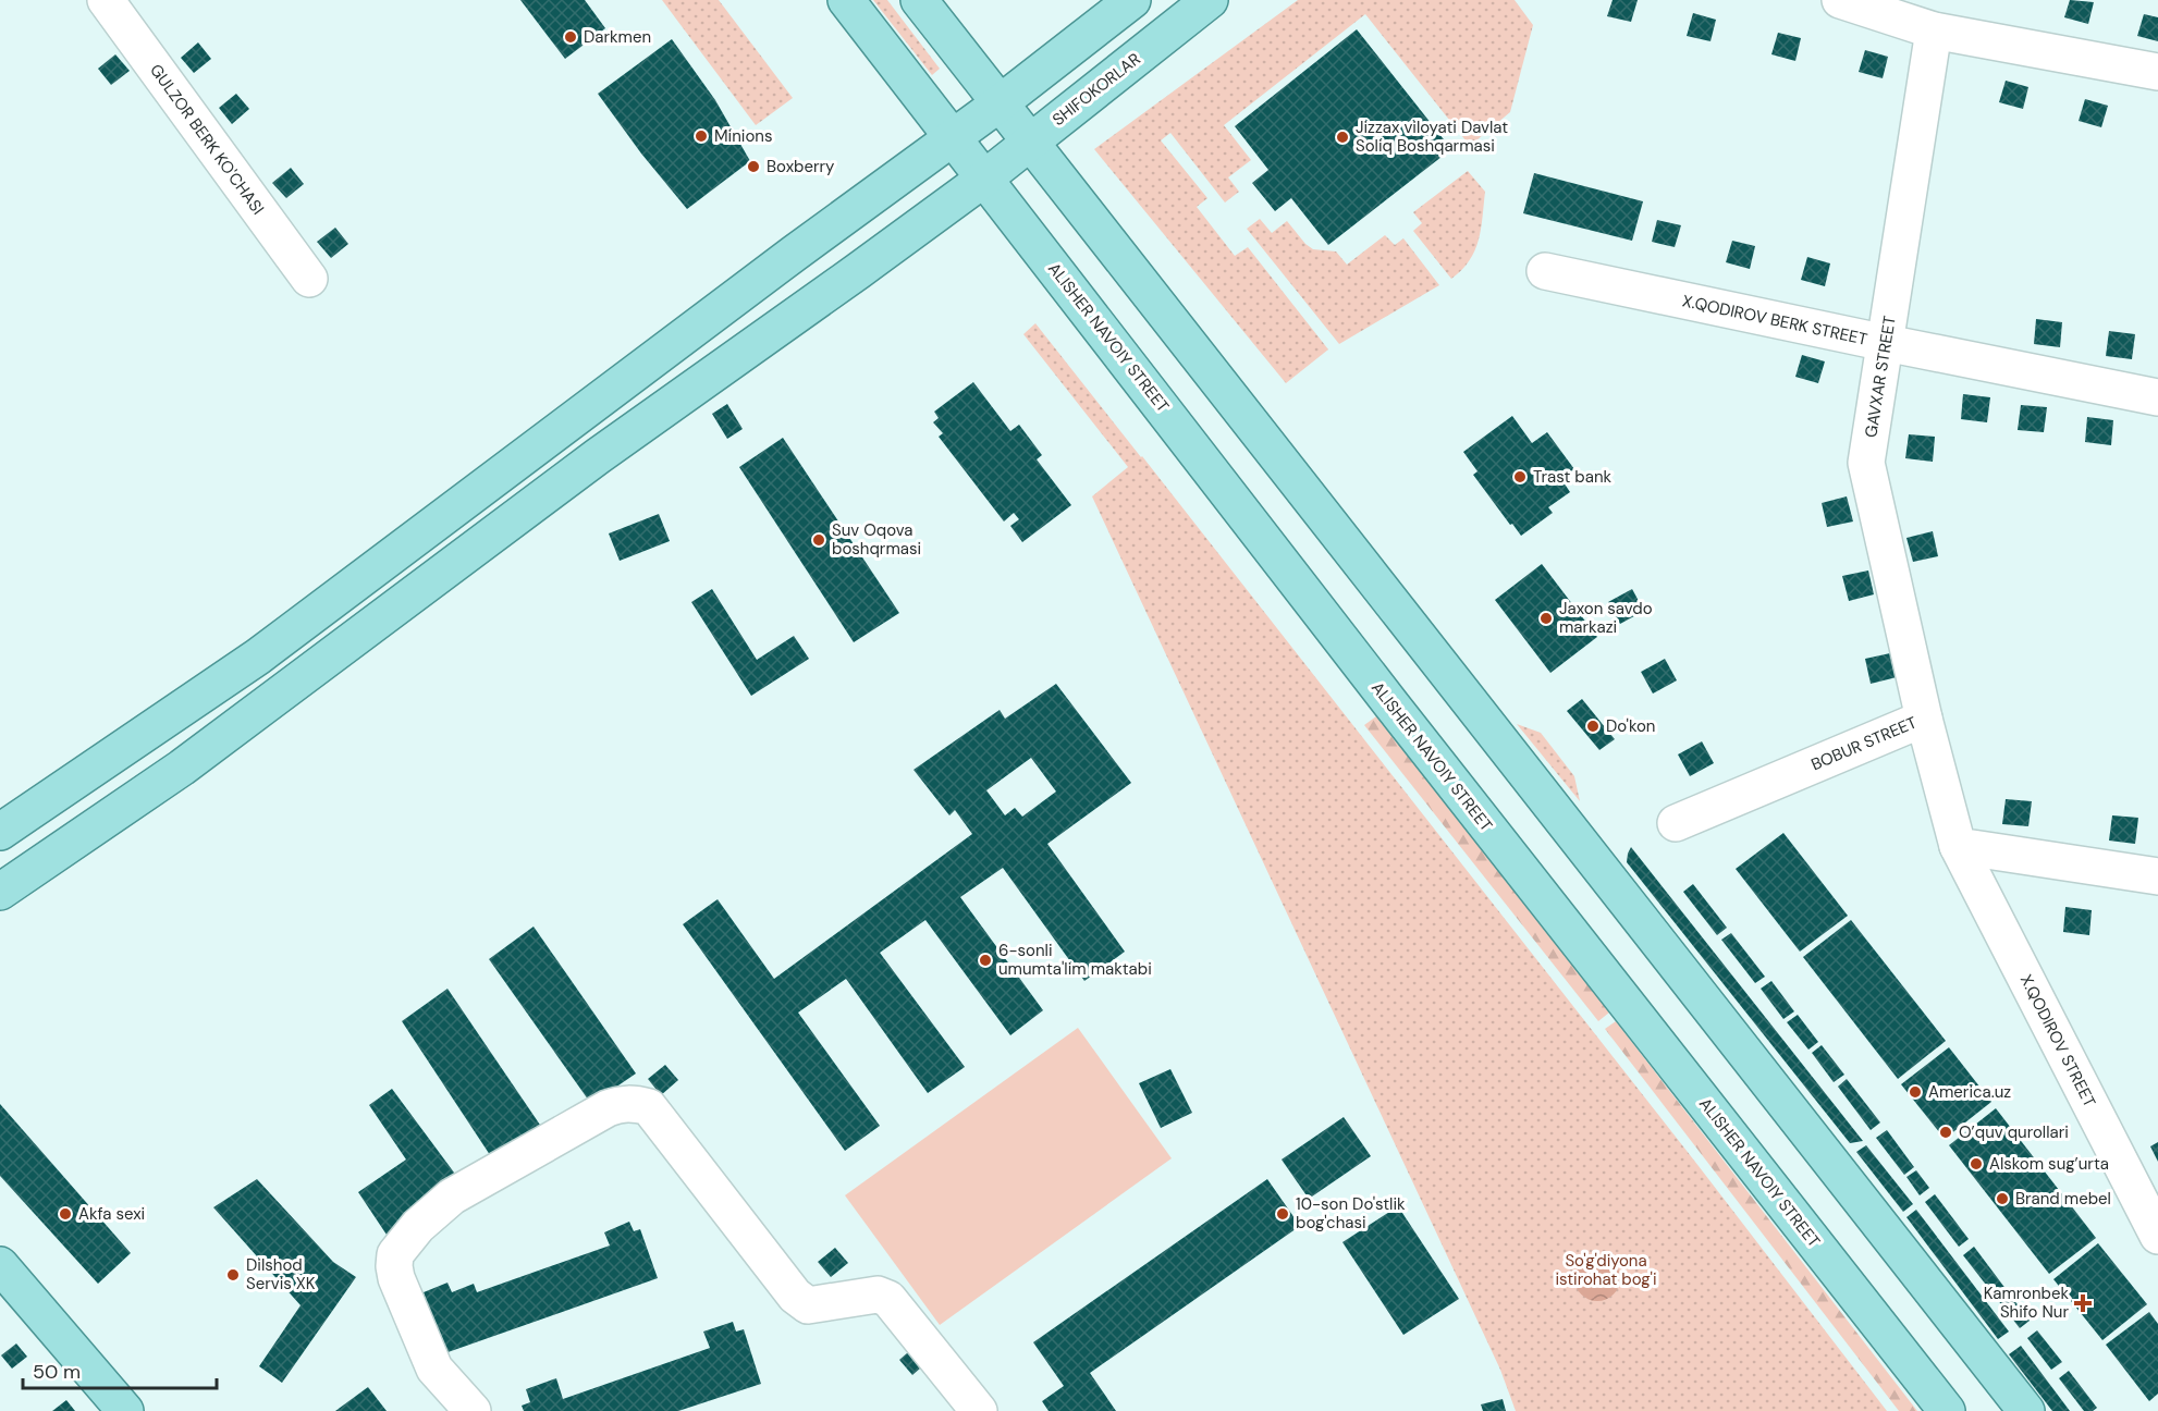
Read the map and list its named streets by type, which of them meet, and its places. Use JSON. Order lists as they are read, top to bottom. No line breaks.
{"streets":{"main road":["SHIFOKORLAR","ALISHER NAVOIY STREET"],"street":["GULZOR BERK KO'CHASI","X.QODIROV BERK STREET","GAVXAR STREET","BOBUR STREET","X.QODIROV STREET"]},"crossings":[["SHIFOKORLAR","ALISHER NAVOIY STREET"],["X.QODIROV BERK STREET","GAVXAR STREET"],["GAVXAR STREET","BOBUR STREET"],["BOBUR STREET","X.QODIROV STREET"]],"parks":["So'g'diyona istirohat bog'i"],"places":{"other":["Darkmen","Minions","Jizzax viloyati Davlat Soliq Boshqarmasi","Boxberry","Trast bank","Suv Oqova boshqrmasi","Jaxon savdo markazi","Do'kon","6-sonli umumta'lim maktabi","America.uz","O’quv qurollari","Alskom sug’urta","Brand mebel","Akfa sexi","10-son Do'stlik bog'chasi","Dilshod Servis XK"],"health":["Kamronbek Shifo Nur"]},"scale_bar":"50 m"}
